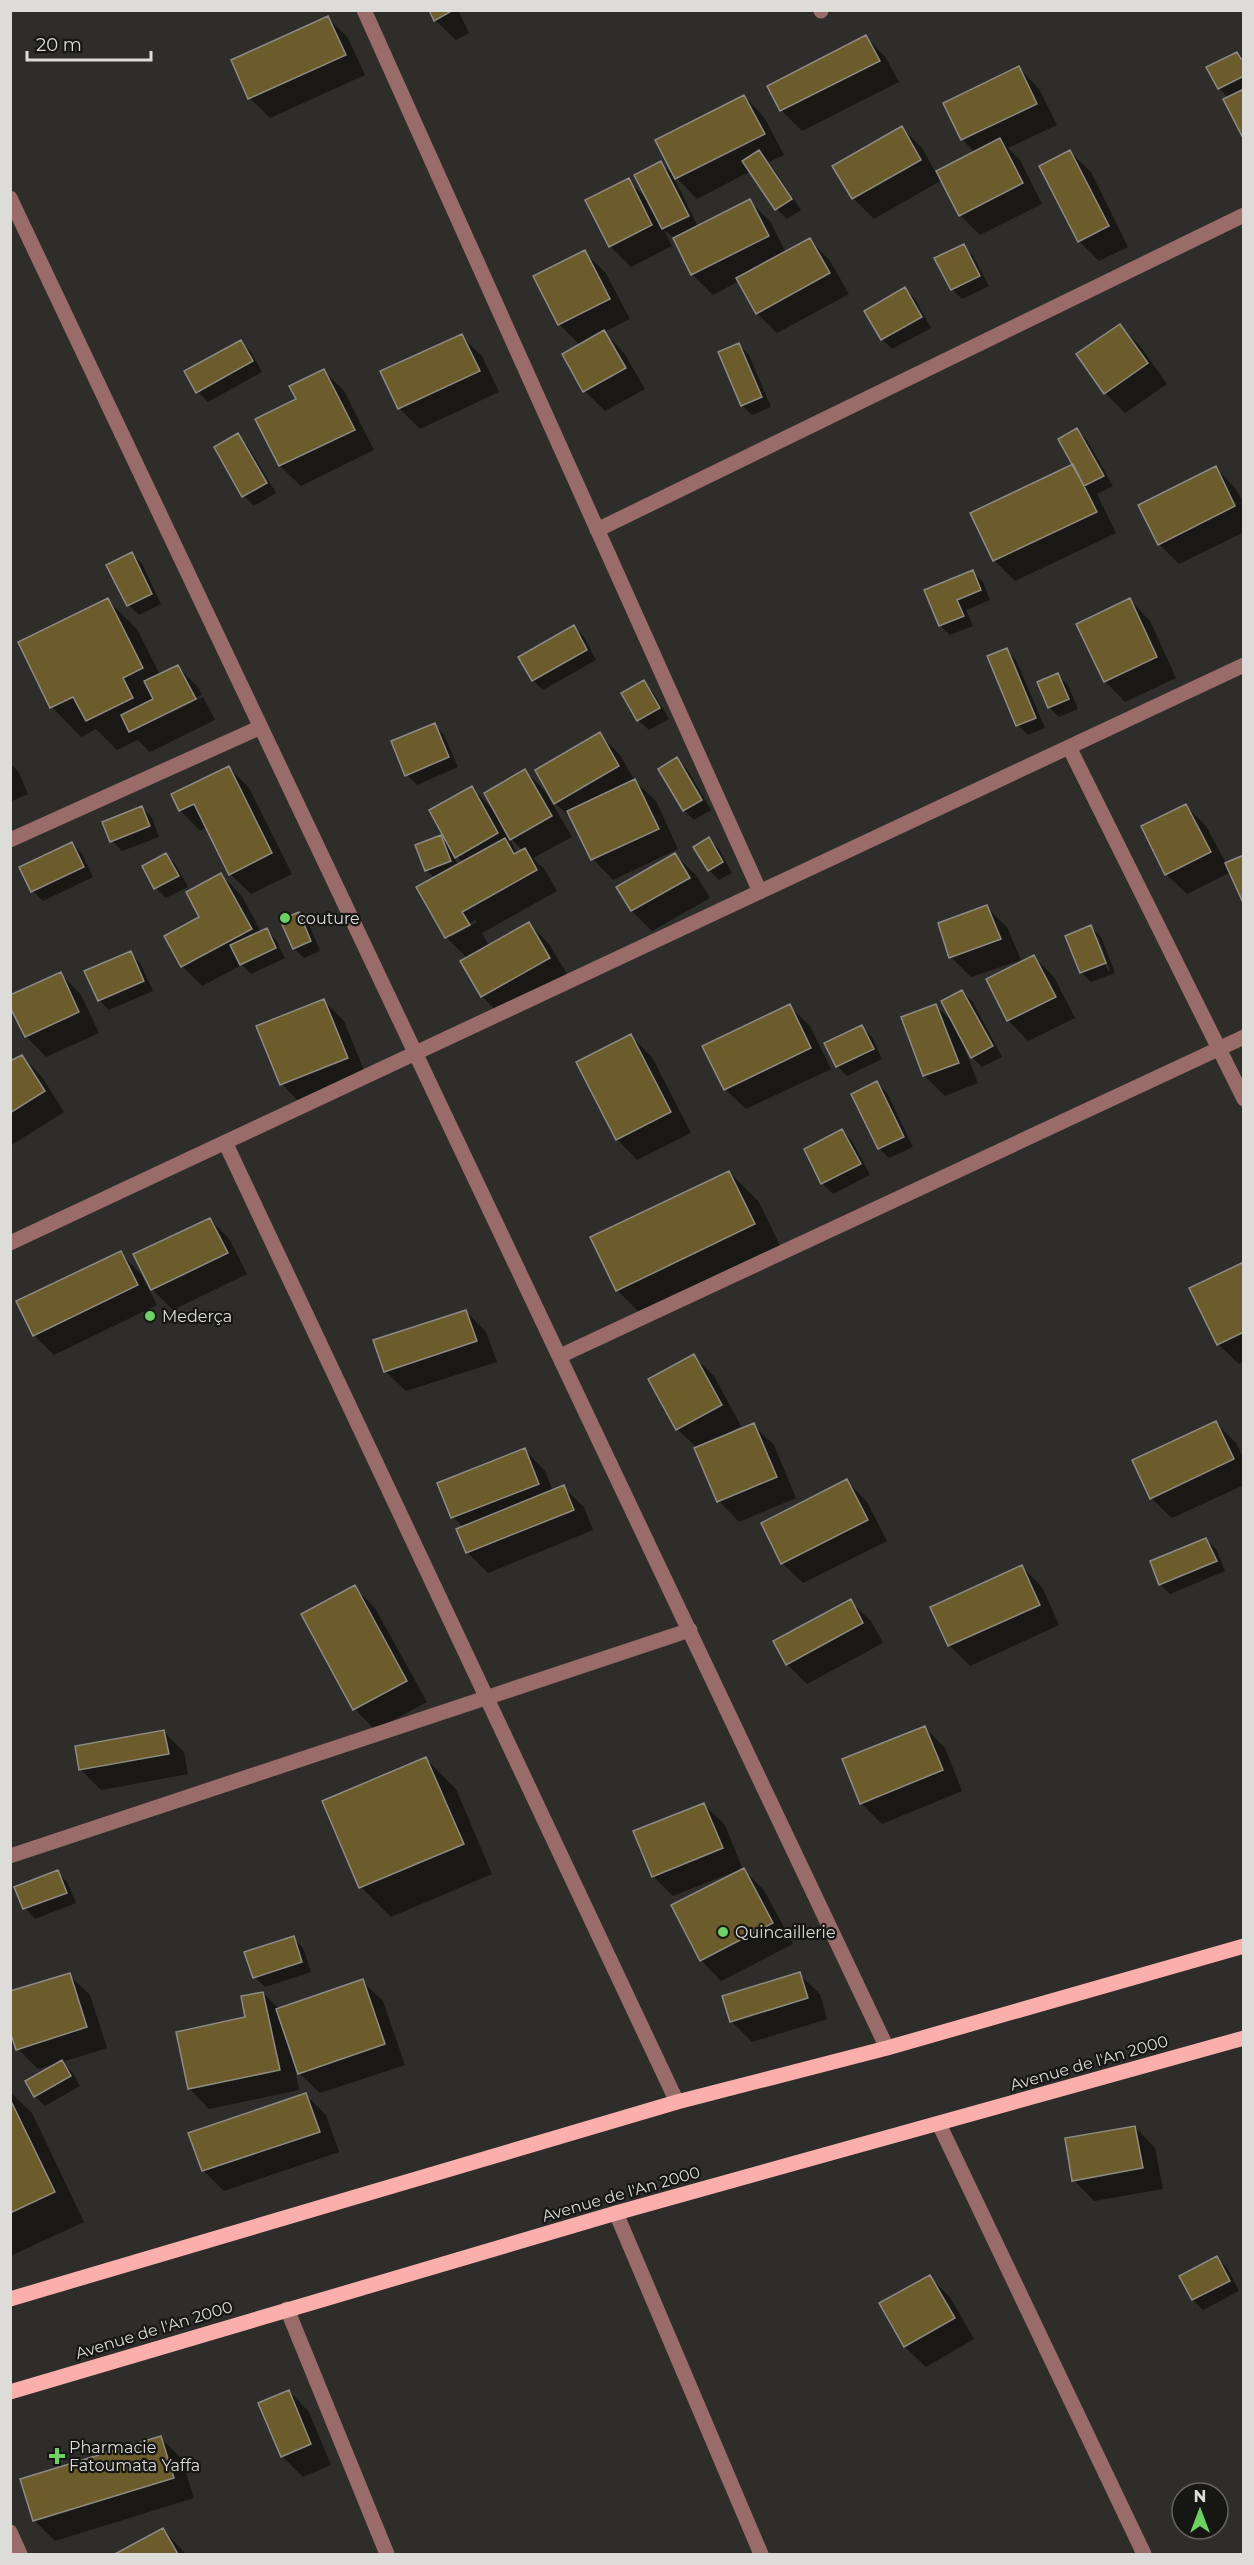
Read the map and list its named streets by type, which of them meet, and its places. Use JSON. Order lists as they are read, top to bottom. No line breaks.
{"streets":{"main road":["Avenue de l'An 2000"]},"places":{"other":["couture","Mederça","Quincaillerie"],"health":["Pharmacie Fatoumata Yaffa"]},"scale_bar":"20 m","north":"top"}
